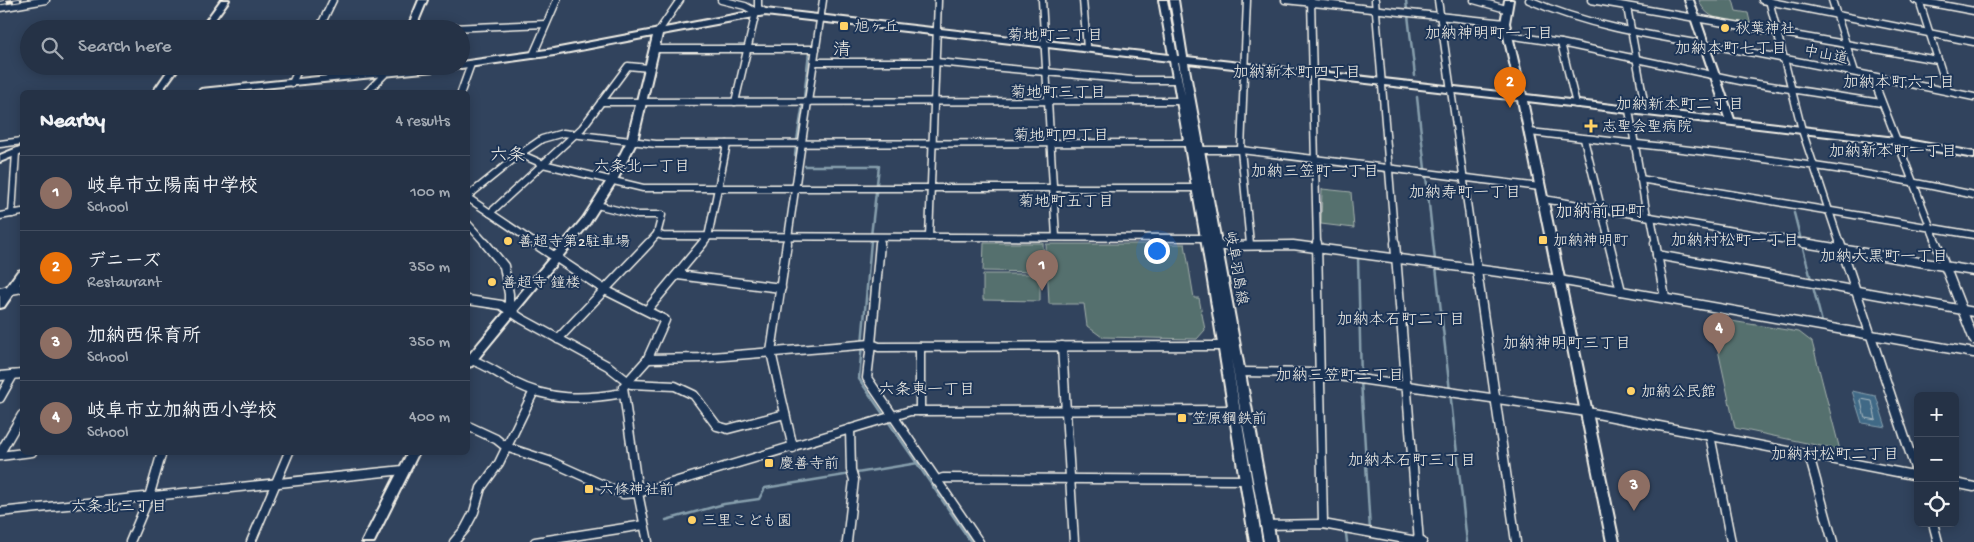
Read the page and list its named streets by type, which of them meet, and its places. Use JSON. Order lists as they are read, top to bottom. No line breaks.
{"streets":{"street":["中山道","岐阜羽島線"]},"districts":["加納神明町一丁目","菊地町二丁目","加納本町七丁目","清","加納新本町四丁目","加納本町六丁目","菊地町三丁目","加納新本町二丁目","菊地町四丁目","加納新本町一丁目","六条","六条北一丁目","加納三笠町一丁目","加納寿町一丁目","菊地町五丁目","加納前田町","加納村松町一丁目","加納大黒町一丁目","加納本石町二丁目","加納神明町三丁目","加納三笠町二丁目","六条東一丁目","加納村松町二丁目","加納本石町三丁目","六条北三丁目"],"places":{"transit":["旭ヶ丘","加納神明町","笠原鋼鉄前","慶善寺前","六條神社前"],"other":["秋葉神社","善超寺第2駐車場","善超寺 鐘楼","加納公民館","三里こども園"],"health":["志聖会聖病院"]},"page":{"search":"Search here","pins":["2","1","4","3"],"heading":["Nearby","4 results"],"list":[{"mark":"1","name":"岐阜市立陽南中学校","note":"School","value":"100 m"},{"mark":"2","name":"デニーズ","note":"Restaurant","value":"350 m"},{"mark":"3","name":"加納西保育所","note":"School","value":"350 m"},{"mark":"4","name":"岐阜市立加納西小学校","note":"School","value":"400 m"}],"map_buttons":["+","−"]}}
